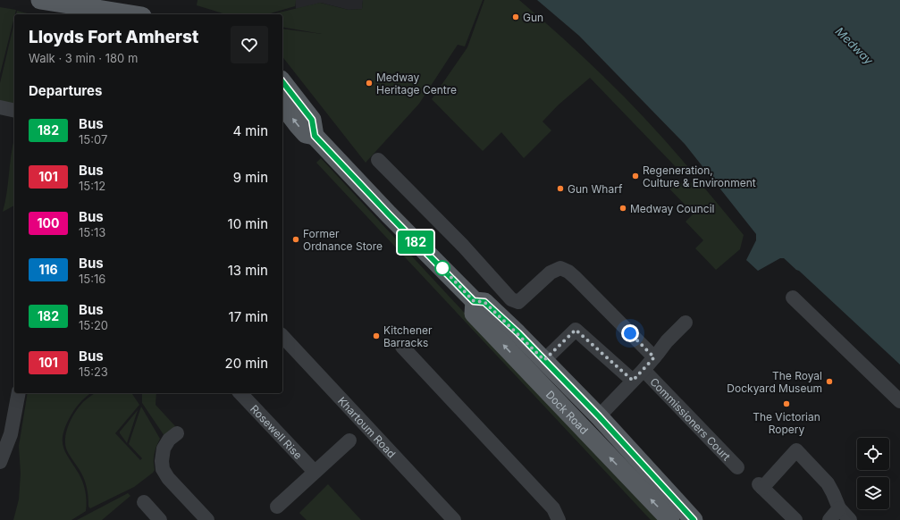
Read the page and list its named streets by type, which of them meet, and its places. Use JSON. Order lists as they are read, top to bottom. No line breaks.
{"streets":{"main road":["Dock Road"],"street":["Commissioners Court","Khartoum Road","Rosewell Rise"]},"water":["Medway"],"places":["Gun","Medway Heritage Centre","Regeneration, Culture & Environment","Gun Wharf","Medway Council","Former Ordnance Store","Kitchener Barracks","The Royal Dockyard Museum","The Victorian Ropery"],"lines":["bus line 182"],"page":{"on_map":"182","heading":[["Lloyds Fort Amherst","Walk · 3 min · 180 m"],"Departures"],"list":[{"mark":"182","name":"Bus","note":"15:07","value":"4 min"},{"mark":"101","name":"Bus","note":"15:12","value":"9 min"},{"mark":"100","name":"Bus","note":"15:13","value":"10 min"},{"mark":"116","name":"Bus","note":"15:16","value":"13 min"},{"mark":"182","name":"Bus","note":"15:20","value":"17 min"},{"mark":"101","name":"Bus","note":"15:23","value":"20 min"}]}}
